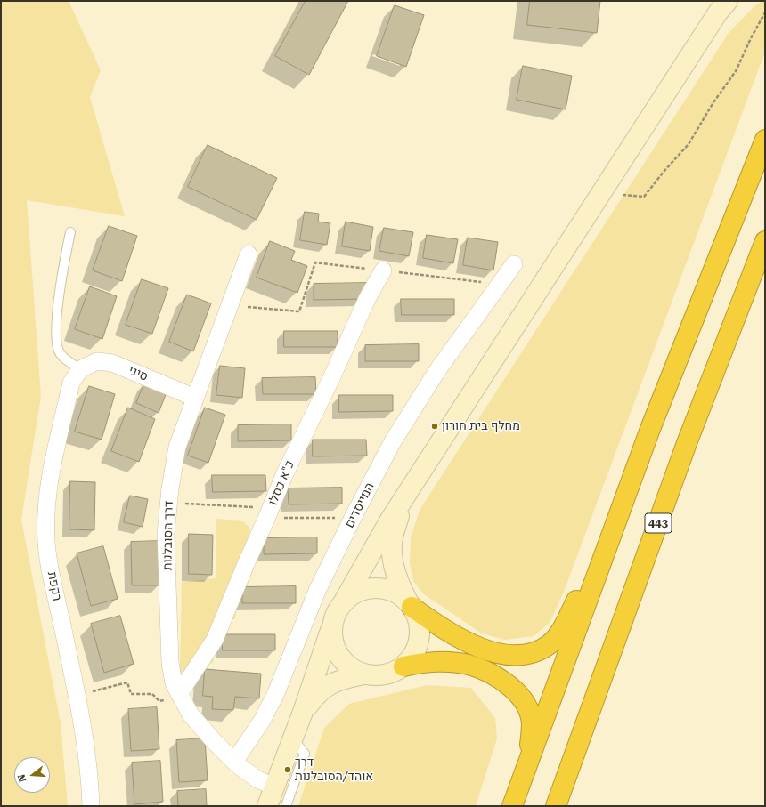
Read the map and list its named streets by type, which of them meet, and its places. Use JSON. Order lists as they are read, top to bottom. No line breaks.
{"streets":{"highway":["443"],"street":["סיני","כ\"א כסלו","המייסדים","דרך הסובלנות","רקפת"]},"crossings":[["סיני","דרך הסובלנות"],["סיני","רקפת"],["כ\"א כסלו","דרך הסובלנות"],["המייסדים","דרך הסובלנות"]],"places":["מחלף בית חורון","דרך אוהד/הסובלנות"],"north":"left"}
